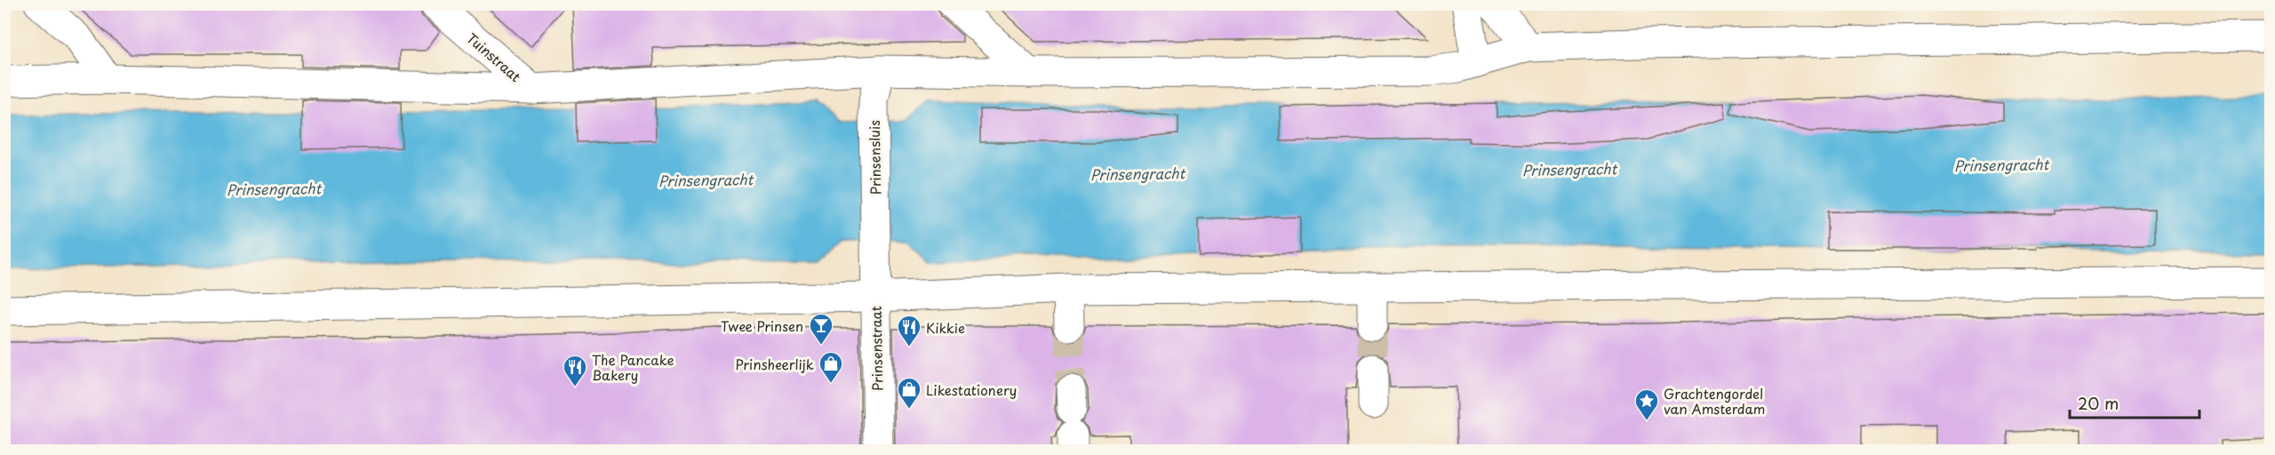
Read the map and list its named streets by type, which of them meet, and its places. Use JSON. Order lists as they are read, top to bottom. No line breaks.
{"streets":{"street":["Tuinstraat","Prinsensluis","Prinsenstraat"]},"crossings":[["Prinsensluis","Prinsenstraat"]],"water":["Prinsengracht"],"places":{"bar":["Twee Prinsen"],"restaurant":["Kikkie","The Pancake Bakery"],"shop":["Prinsheerlijk","Likestationery"],"place":["Grachtengordel van Amsterdam"]},"scale_bar":"20 m"}
